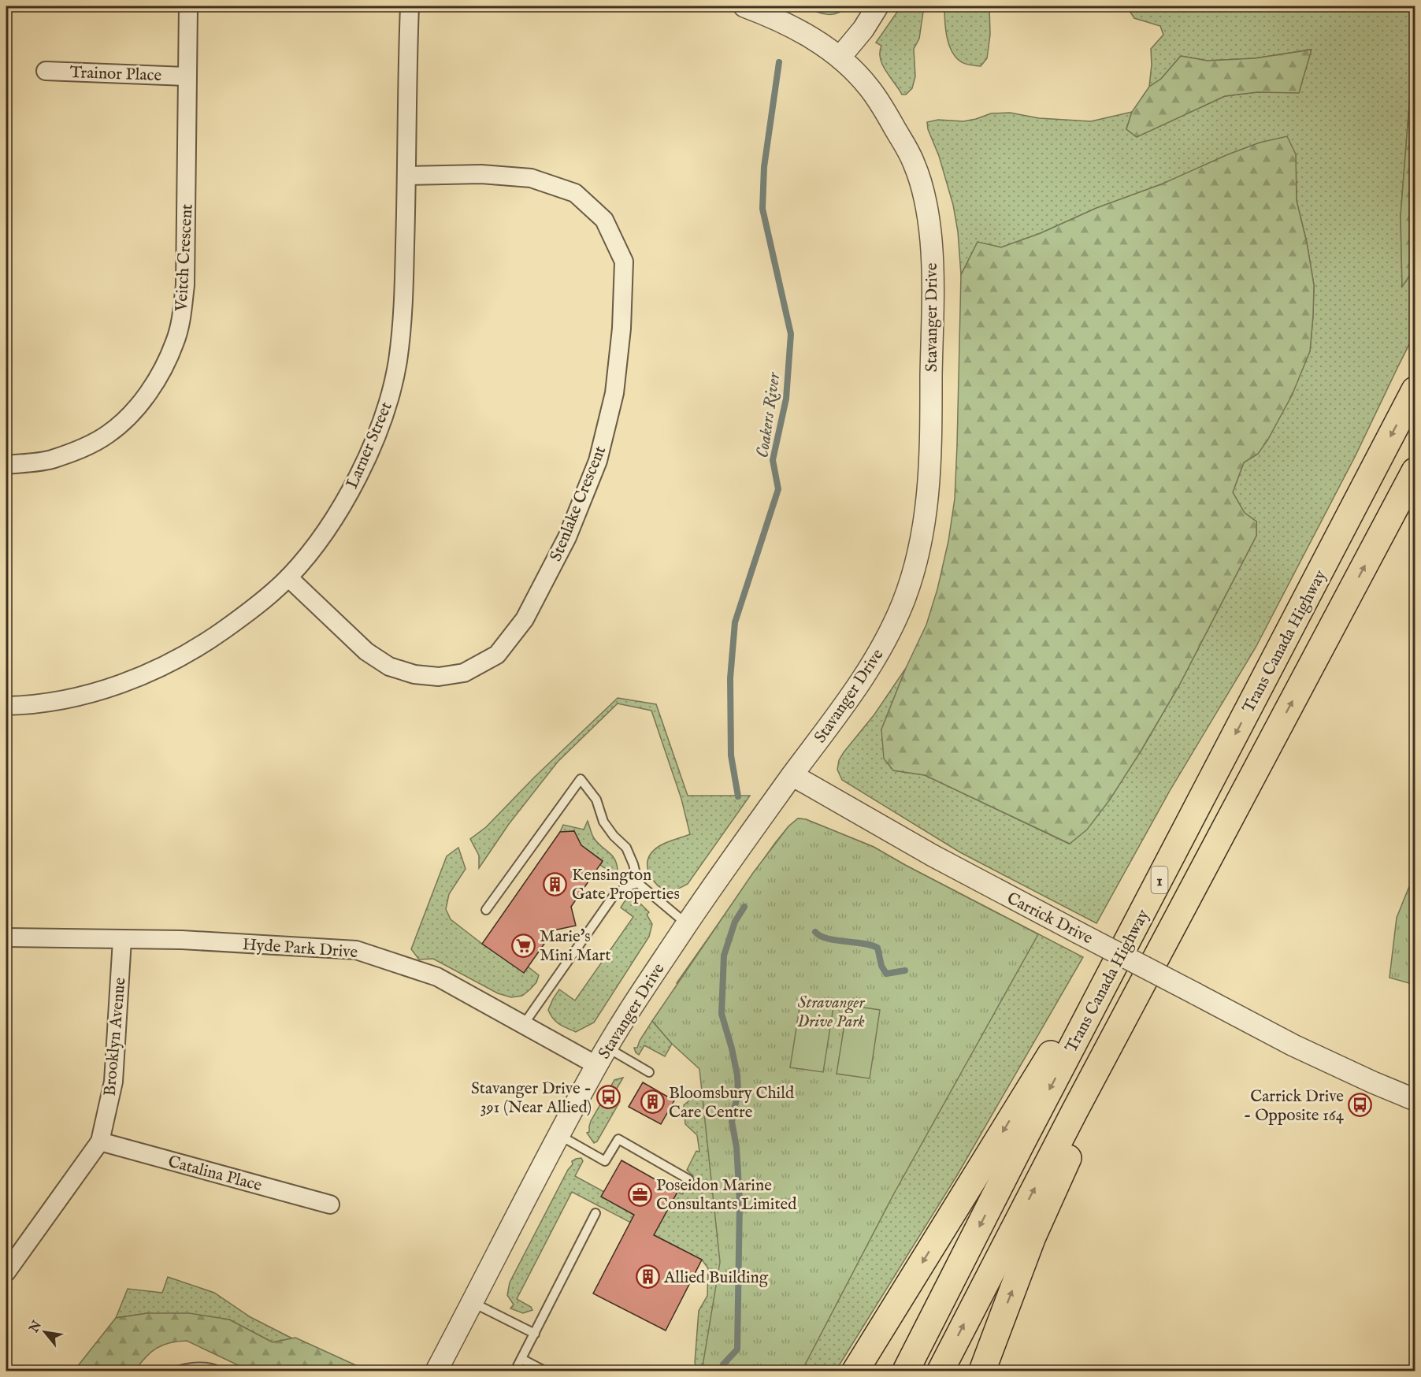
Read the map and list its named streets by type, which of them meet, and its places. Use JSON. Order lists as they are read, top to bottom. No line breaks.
{"streets":{"highway":["Trans Canada Highway","1"],"street":["Trainor Place","Veitch Crescent","Stavanger Drive","Larner Street","Stenlake Crescent","Carrick Drive","Hyde Park Drive","Brooklyn Avenue","Catalina Place"]},"crossings":[["Trainor Place","Veitch Crescent"],["Stavanger Drive","Carrick Drive"],["Stavanger Drive","Hyde Park Drive"],["Larner Street","Stenlake Crescent"],["Hyde Park Drive","Brooklyn Avenue"],["Brooklyn Avenue","Catalina Place"]],"water":["Coakers River"],"parks":["Stravanger Drive Park"],"places":{"building":["Kensington Gate Properties","Bloomsbury Child Care Centre","Allied Building"],"supermarket":["Marie's Mini Mart"],"bus stop":["Stavanger Drive - 391 (Near Allied)","Carrick Drive - Opposite 164"],"office":["Poseidon Marine Consultants Limited"]},"north":"top left"}
